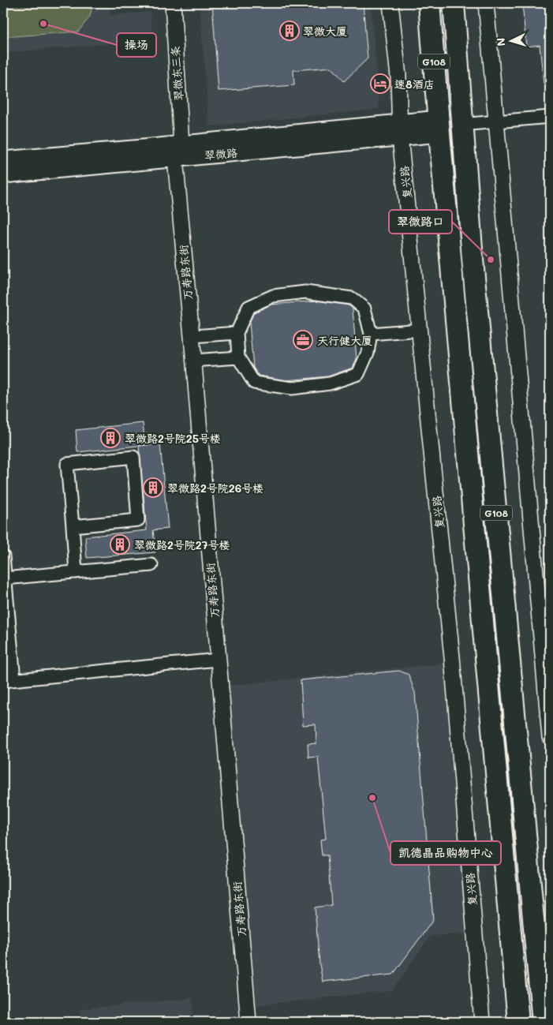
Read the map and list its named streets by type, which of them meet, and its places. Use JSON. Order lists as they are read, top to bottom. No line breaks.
{"streets":{"highway":["G108"],"main road":["翠微路"],"street":["翠微东三条","复兴路","万寿路东街"]},"crossings":[["G108","翠微路"],["翠微东三条","翠微路"],["翠微东三条","万寿路东街"],["翠微路","复兴路"],["翠微路","万寿路东街"]],"places":{"other":["操场","翠微路口","凯德晶品购物中心"],"building":["翠微大厦","翠微路2号院25号楼","翠微路2号院26号楼","翠微路2号院27号楼"],"hotel":["速8酒店"],"office":["天行健大厦"]},"north":"left"}
